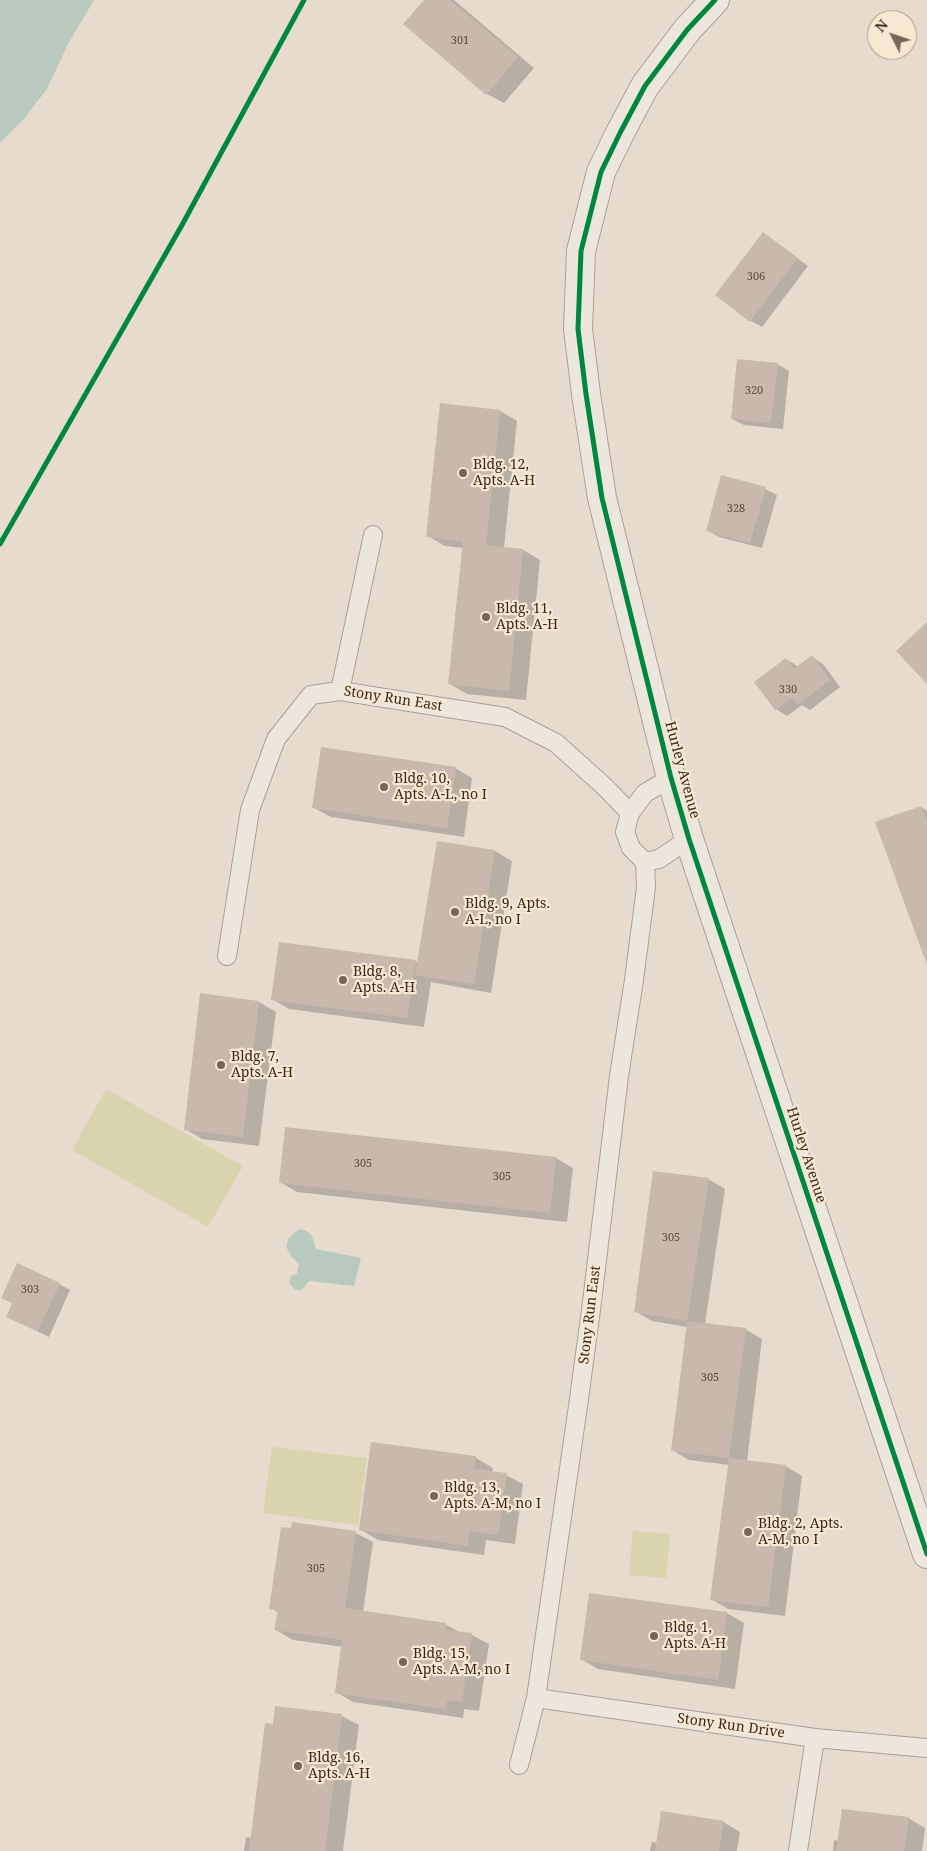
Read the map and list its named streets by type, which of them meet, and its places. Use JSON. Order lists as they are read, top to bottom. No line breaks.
{"streets":{"street":["Hurley Avenue"],"lane":["Stony Run East","Stony Run Drive"]},"crossings":[["Stony Run East","Stony Run Drive"]],"places":["Bldg. 12, Apts. A-H","Bldg. 11, Apts. A-H","Bldg. 10, Apts. A-L, no I","Bldg. 9, Apts. A-L, no I","Bldg. 8, Apts. A-H","Bldg. 7, Apts. A-H","Bldg. 13, Apts. A-M, no I","Bldg. 2, Apts. A-M, no I","Bldg. 1, Apts. A-H","Bldg. 15, Apts. A-M, no I","Bldg. 16, Apts. A-H"],"house_numbers":["301","306","320","328","330","305","305","305","303","305","305"],"north":"top left"}
